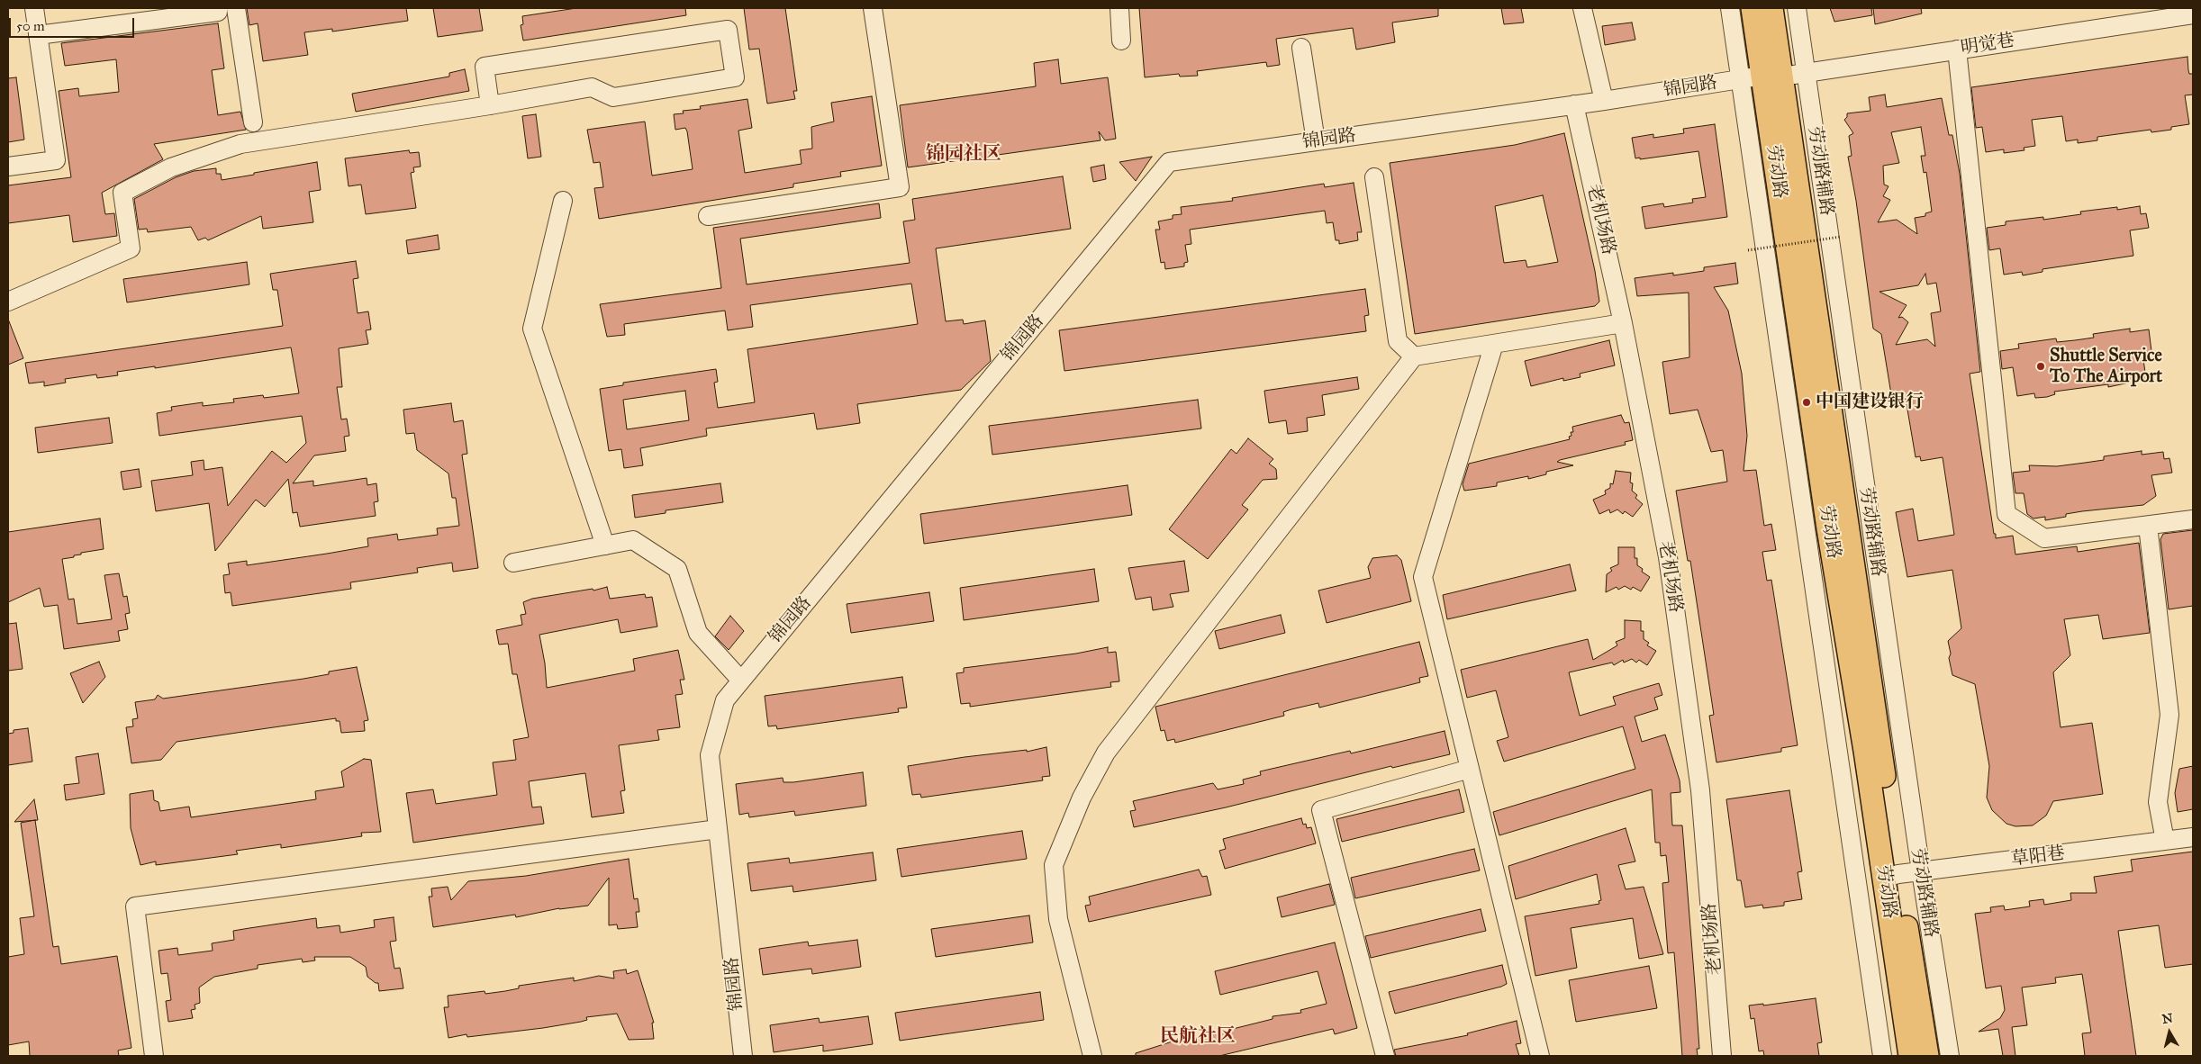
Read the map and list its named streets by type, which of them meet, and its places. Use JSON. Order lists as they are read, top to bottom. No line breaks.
{"streets":{"main road":["劳动路"],"street":["明觉巷","锦园路","劳动路辅路","老机场路","草阳巷"]},"crossings":[["明觉巷","锦园路"],["明觉巷","劳动路辅路"],["明觉巷","劳动路"],["锦园路","劳动路"],["锦园路","老机场路"],["劳动路辅路","草阳巷"],["劳动路","草阳巷"]],"districts":["锦园社区","民航社区"],"places":["Shuttle Service To The Airport","中国建设银行"],"scale_bar":"50 m","north":"top"}
